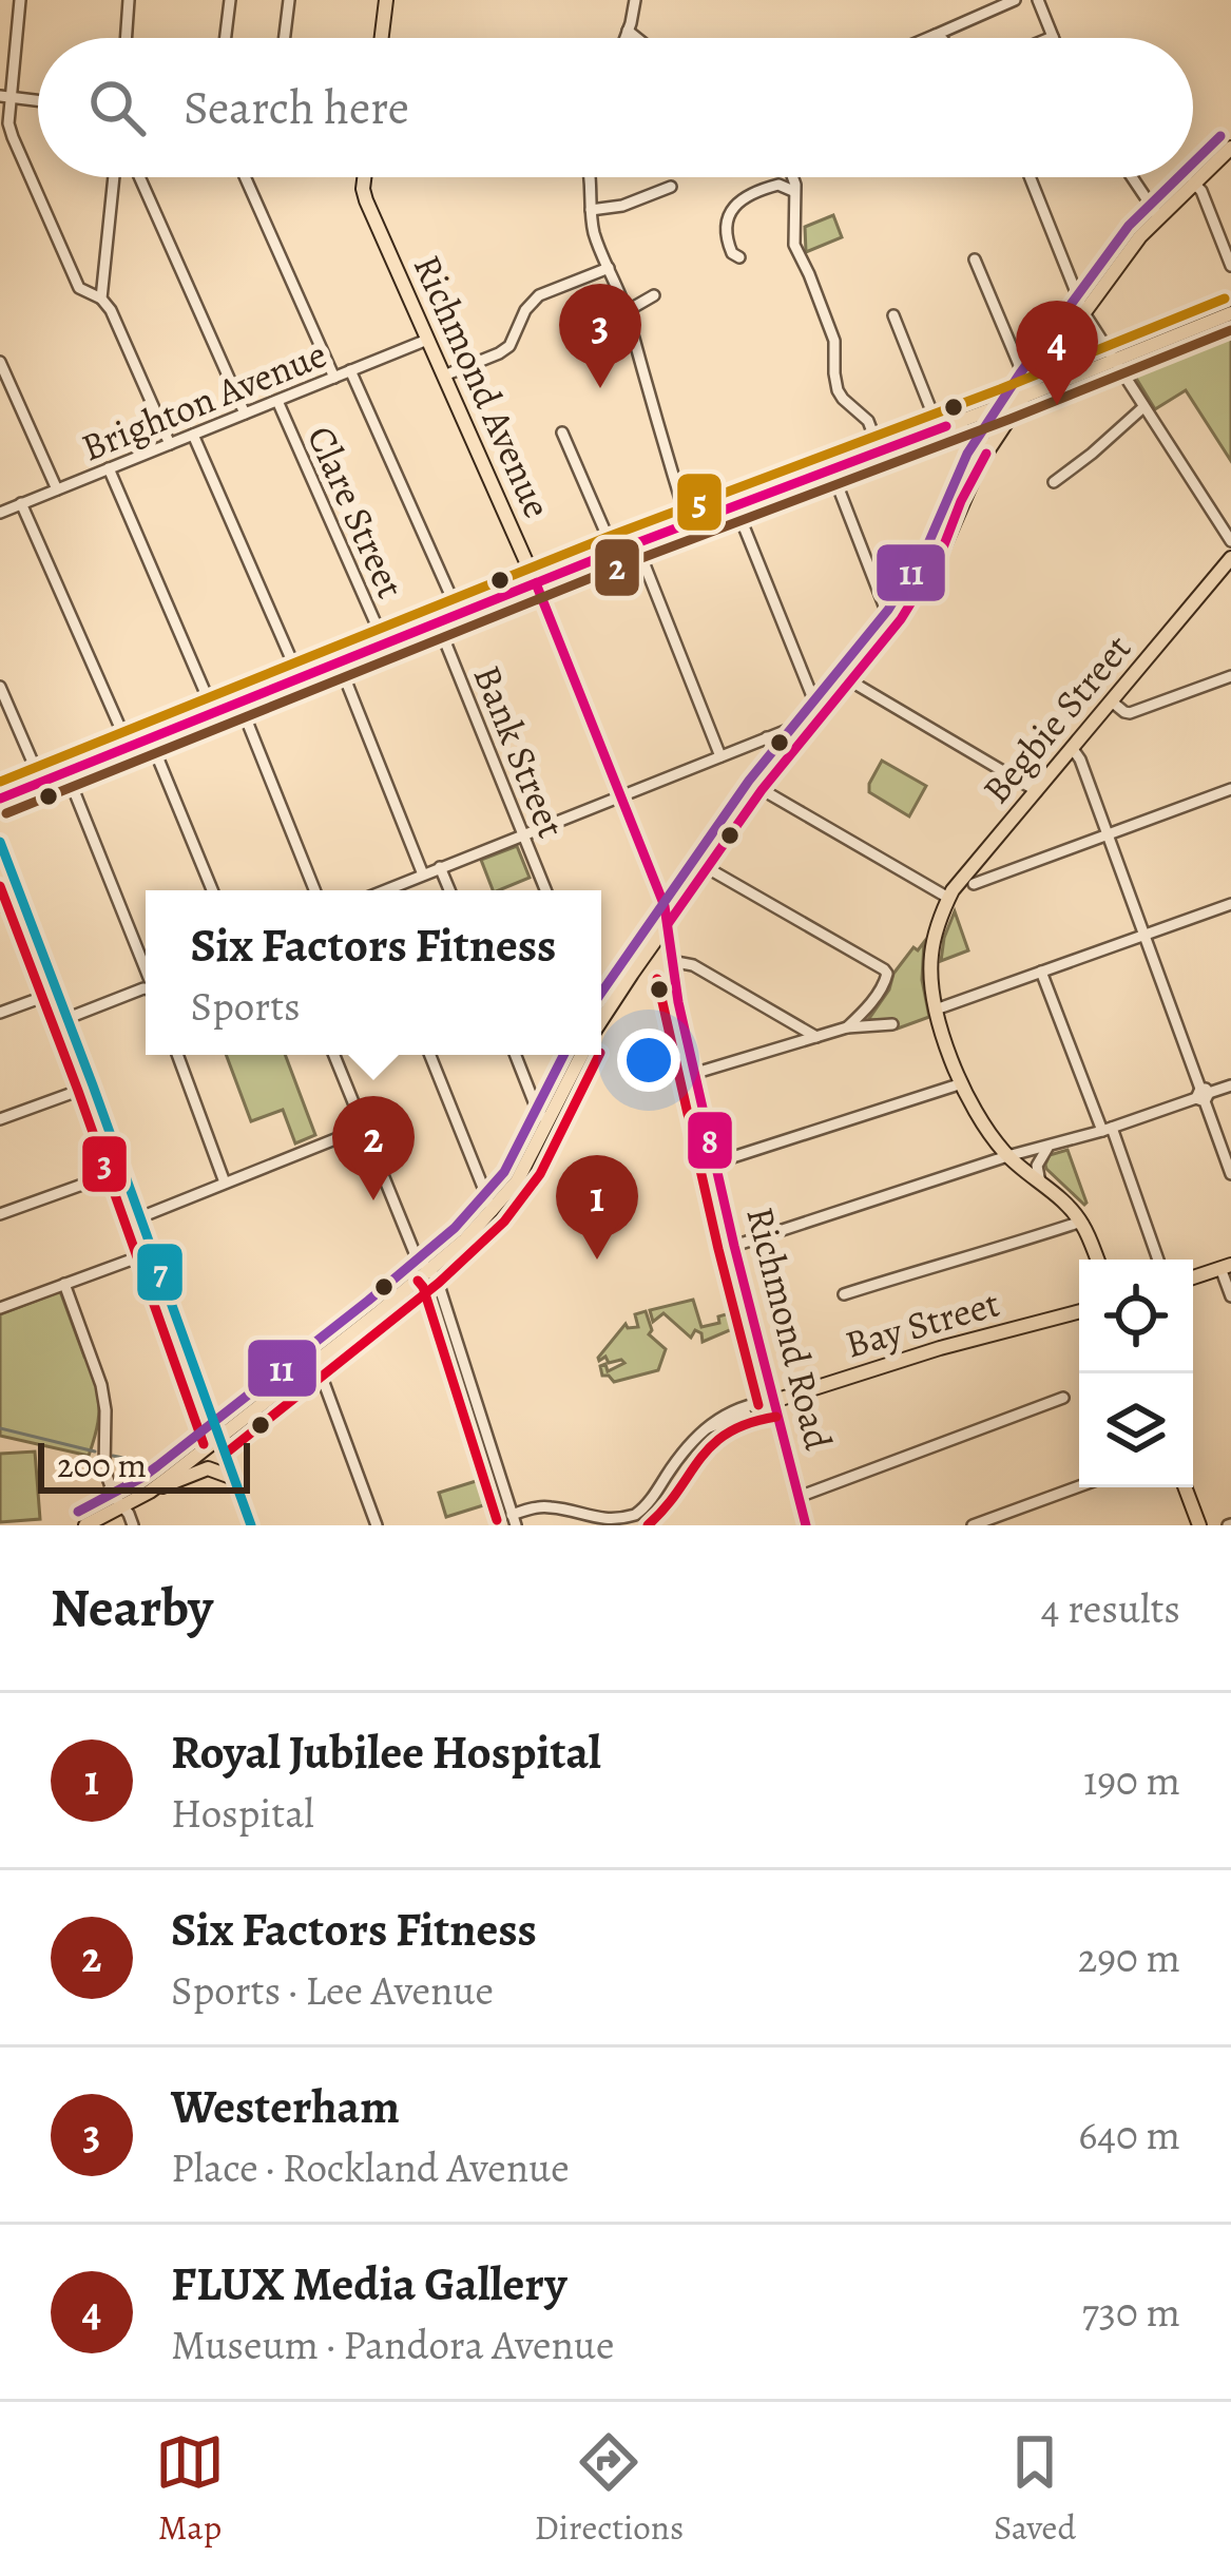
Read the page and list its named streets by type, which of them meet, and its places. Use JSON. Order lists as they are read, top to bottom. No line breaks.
{"streets":{"main road":["Richmond Avenue","Begbie Street","Bay Street","Richmond Road"],"street":["Brighton Avenue","Clare Street","Bank Street"]},"crossings":[["Richmond Avenue","Brighton Avenue"],["Richmond Avenue","Richmond Road"],["Brighton Avenue","Clare Street"],["Bay Street","Richmond Road"]],"lines":["transit line 11","transit line 5","transit line 2","transit line 8","transit line 7","transit line 3"],"scale_bar":"200 m","page":{"search":"Search here","pins":["3","4","2","1"],"popup":["Six Factors Fitness","Sports"],"scale":"200 m","heading":["Nearby","4 results"],"list":[{"mark":"1","name":"Royal Jubilee Hospital","note":"Hospital","value":"190 m"},{"mark":"2","name":"Six Factors Fitness","note":"Sports · Lee Avenue","value":"290 m"},{"mark":"3","name":"Westerham","note":"Place · Rockland Avenue","value":"640 m"},{"mark":"4","name":"FLUX Media Gallery","note":"Museum · Pandora Avenue","value":"730 m"}],"nav":["Map","Directions","Saved"]}}
